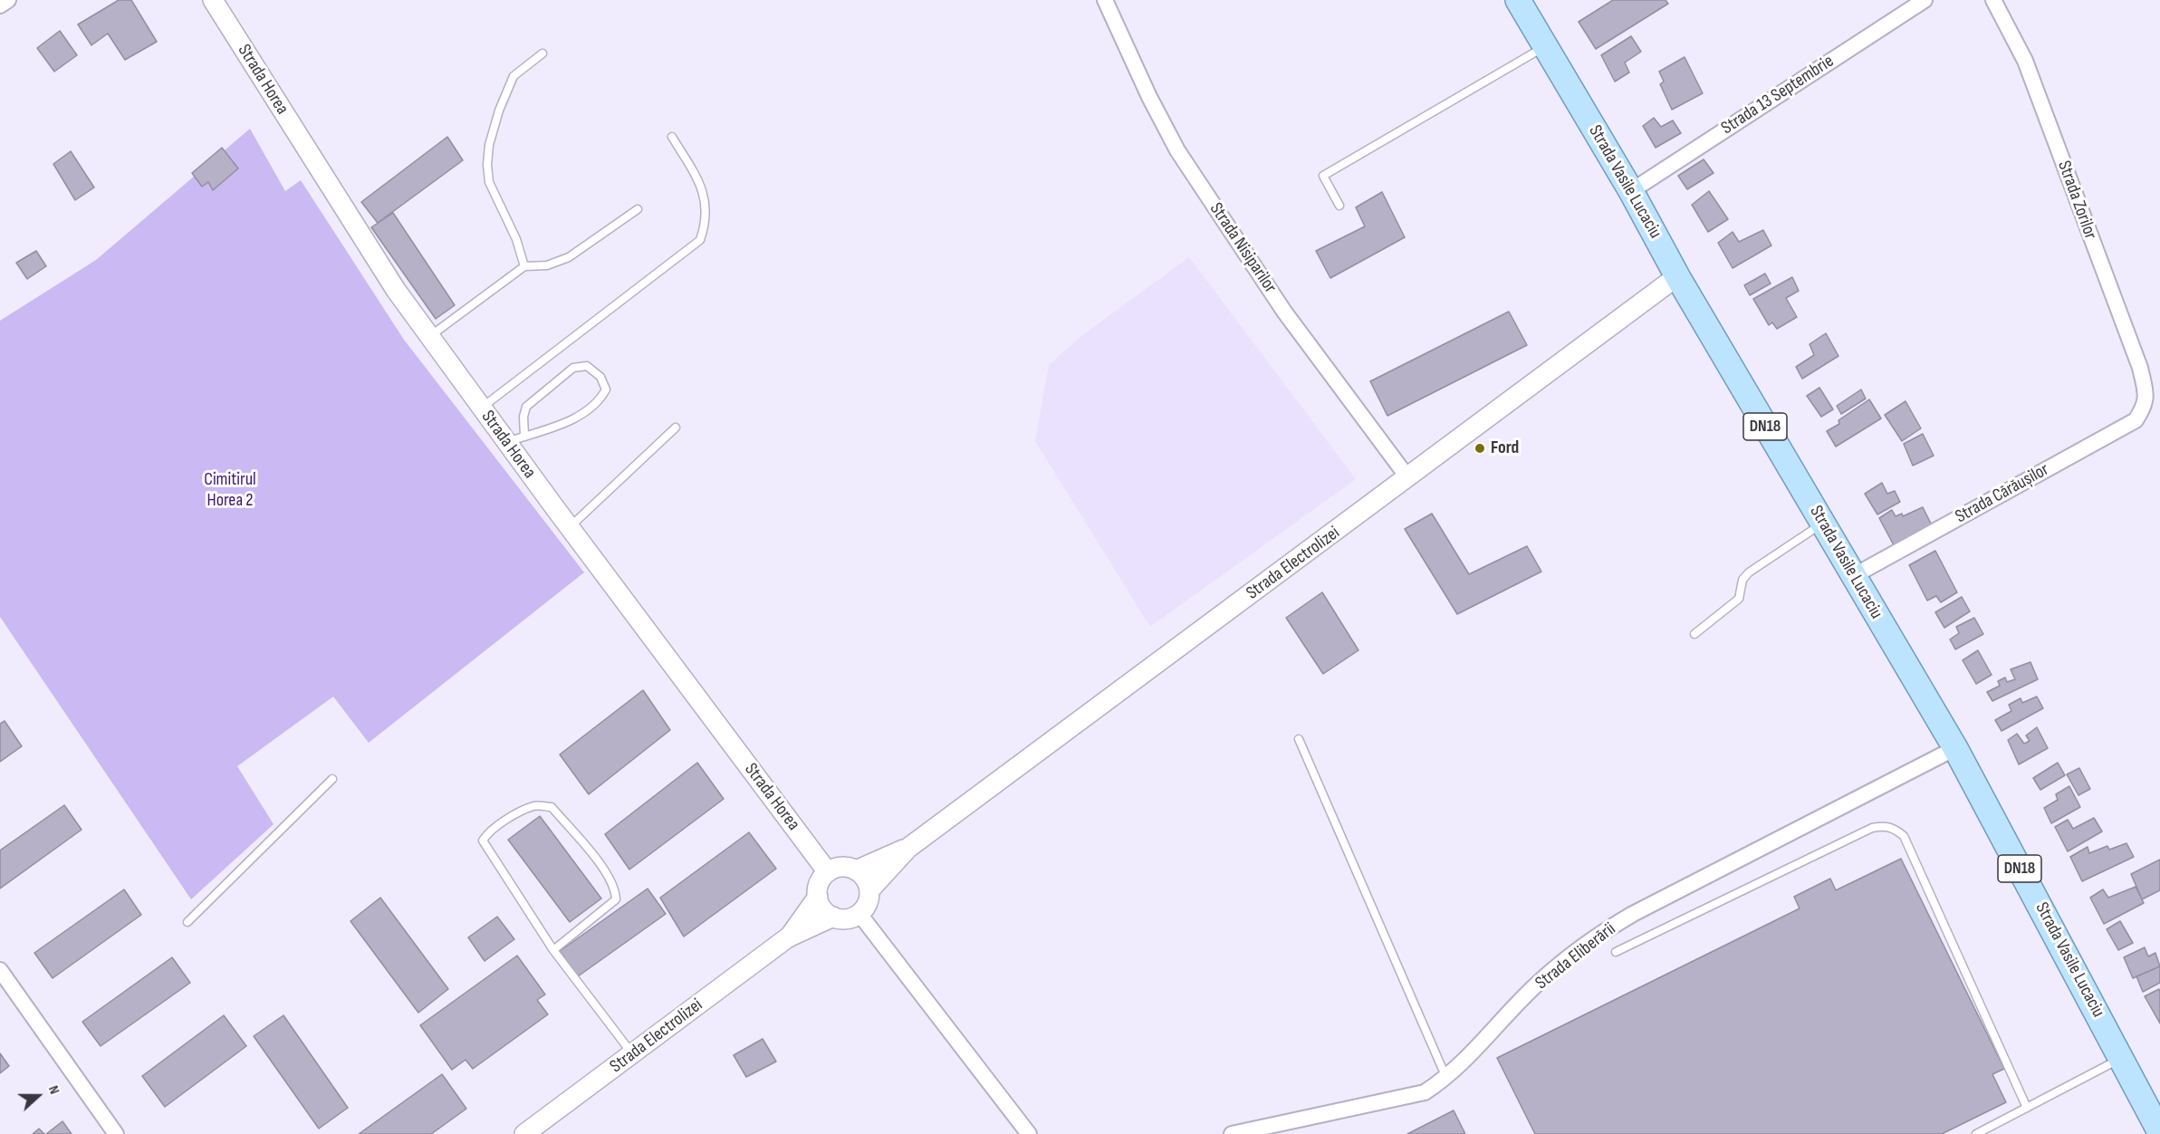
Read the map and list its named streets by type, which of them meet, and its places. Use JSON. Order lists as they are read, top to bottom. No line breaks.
{"streets":{"main road":["Strada Vasile Lucaciu","DN18"],"street":["Strada Horea","Strada 13 Septembrie","Strada Zorilor","Strada Nisiparilor","Strada Cărăușilor","Strada Electrolizei","Strada Eliberării"]},"crossings":[["Strada Horea","Strada Electrolizei"],["Strada 13 Septembrie","Strada Vasile Lucaciu"],["Strada Vasile Lucaciu","Strada Cărăușilor"],["Strada Vasile Lucaciu","Strada Electrolizei"],["Strada Vasile Lucaciu","Strada Eliberării"],["Strada Zorilor","Strada Cărăușilor"],["Strada Nisiparilor","Strada Electrolizei"]],"parks":["Cimitirul Horea 2"],"places":["Ford"],"north":"right"}
